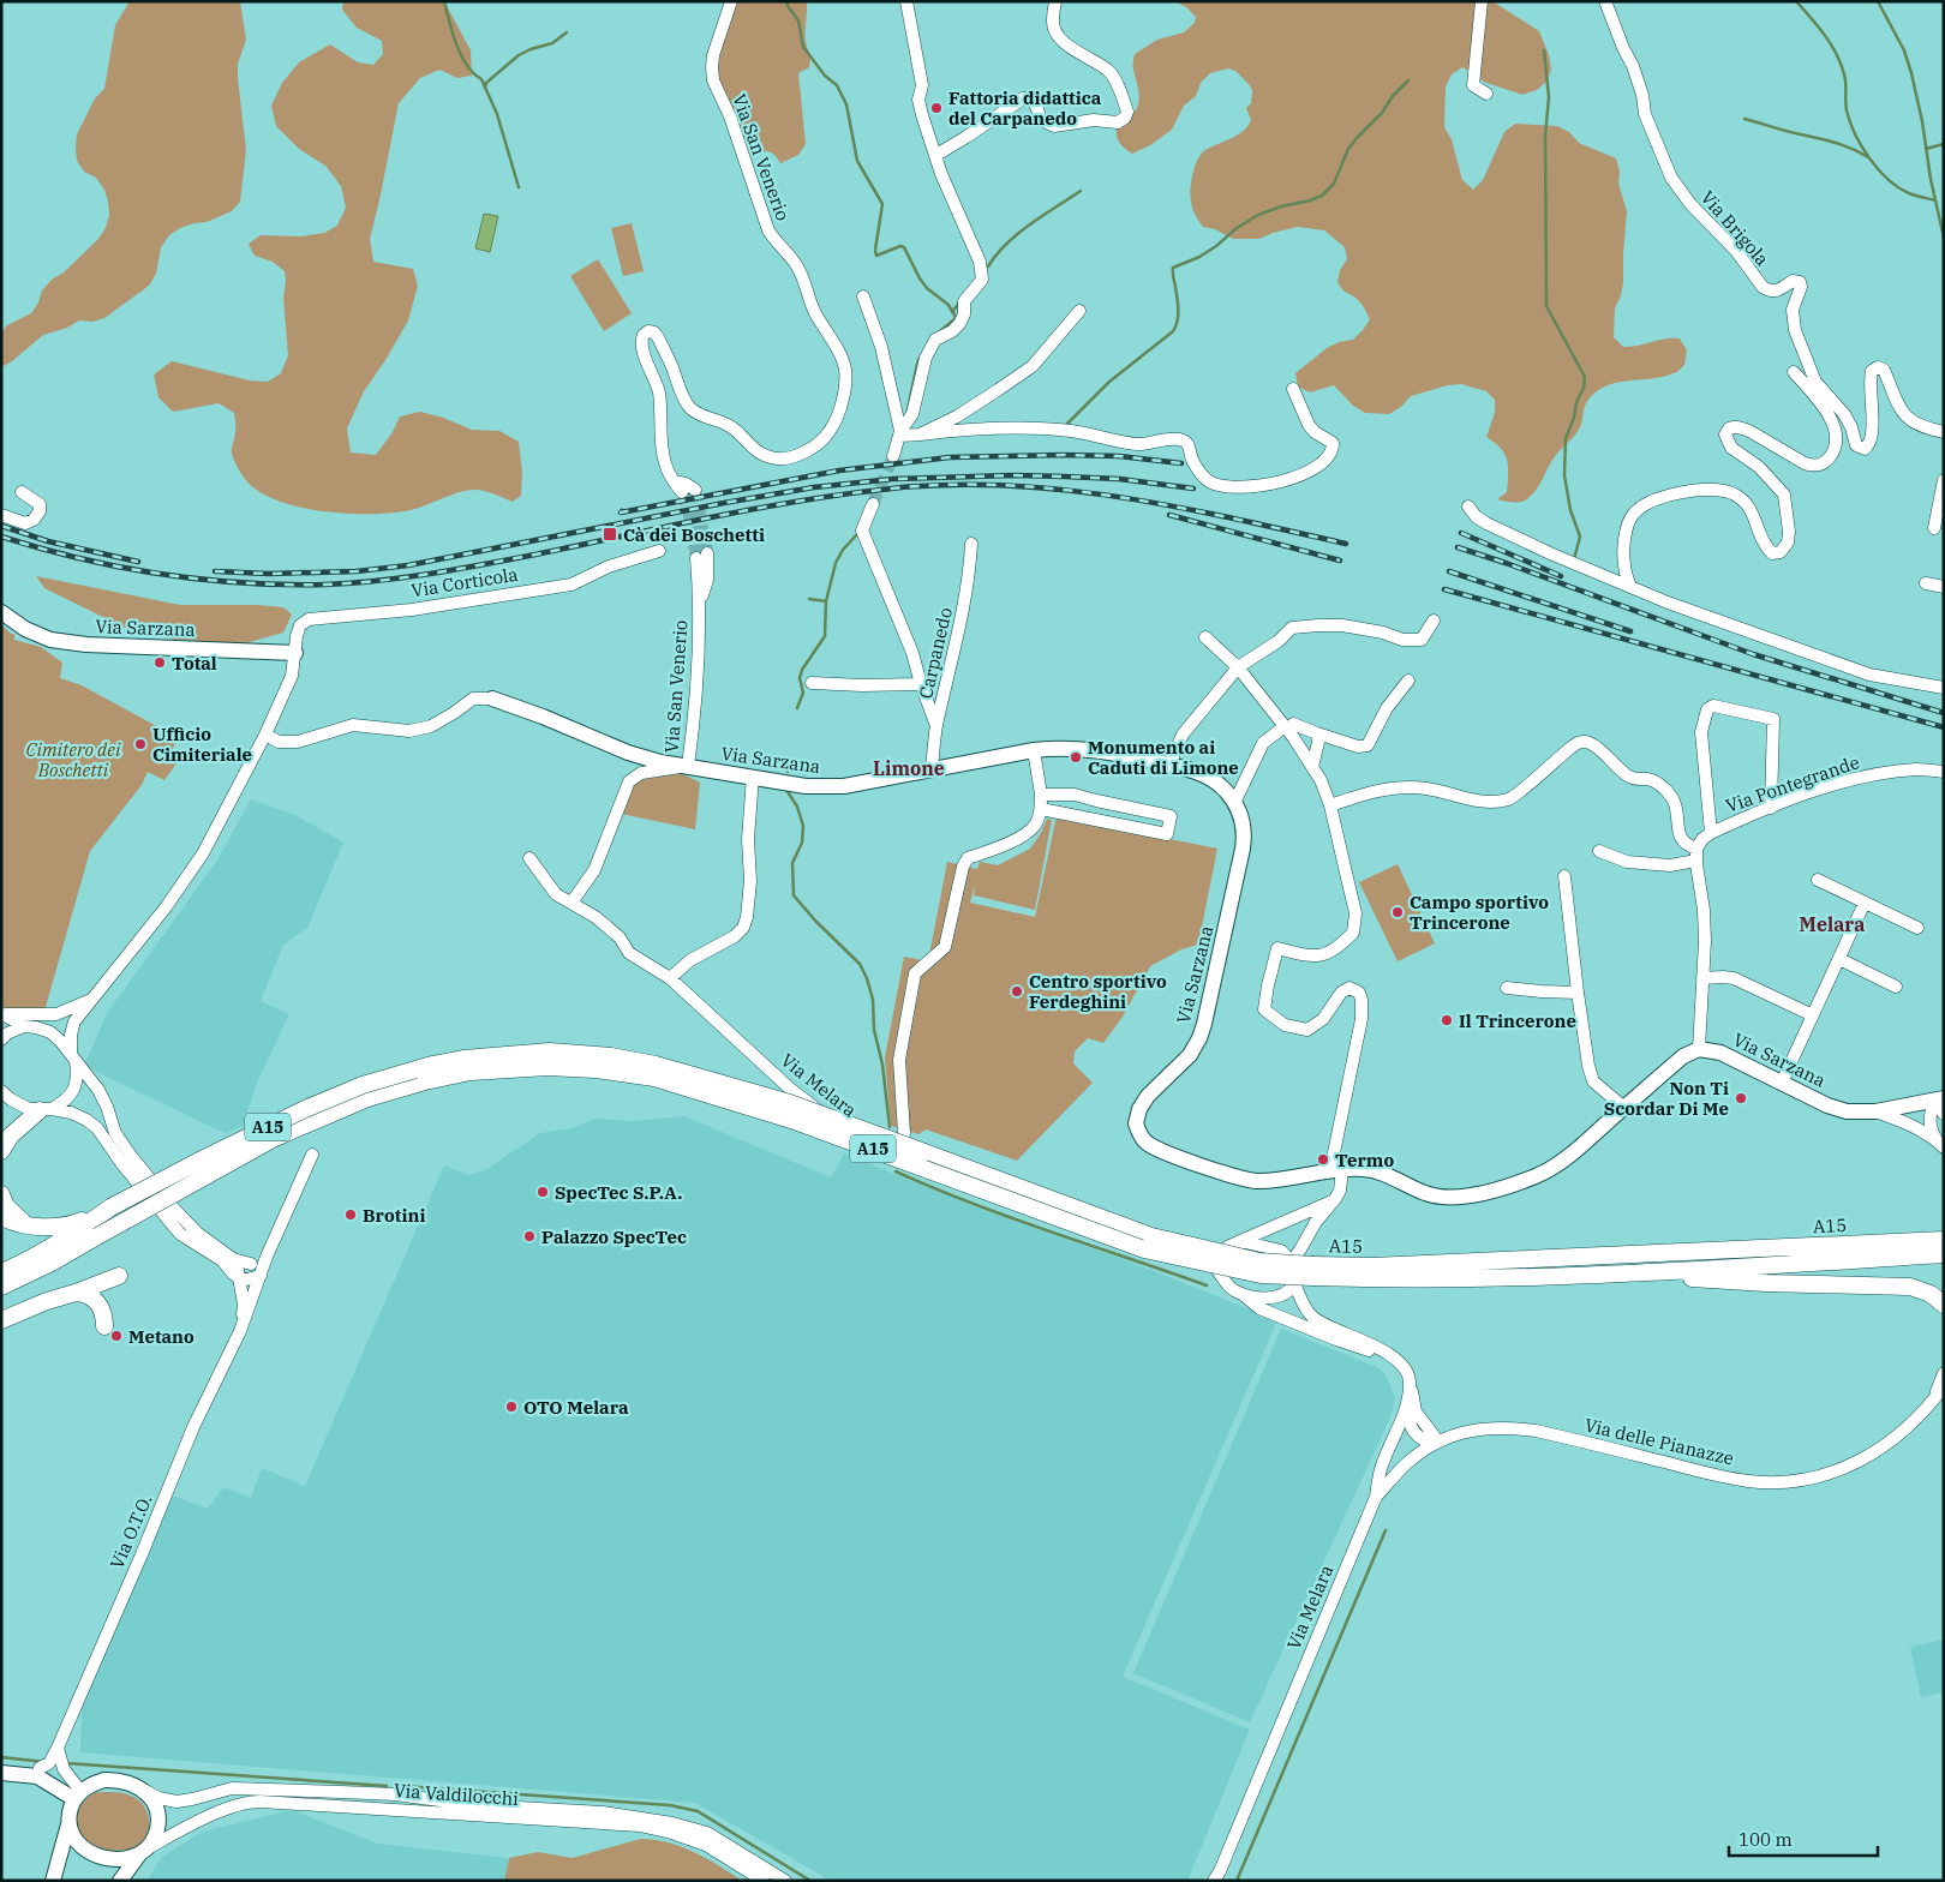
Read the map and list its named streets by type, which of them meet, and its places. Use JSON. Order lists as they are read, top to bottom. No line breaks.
{"streets":{"highway":["A15"],"main road":["Via Sarzana"],"street":["Via San Venerio","Via Brigola","Via Corticola","Carpanedo","Via Pontegrande","Via Melara","Via delle Pianazze","Via O.T.O.","Via Valdilocchi"]},"crossings":[["Via San Venerio","Via Sarzana"],["Via Corticola","Via Sarzana"],["Via Sarzana","Carpanedo"],["Via Melara","Via delle Pianazze"]],"districts":["Limone","Melara"],"parks":["Cimitero dei Boschetti"],"places":{"other":["Fattoria didattica del Carpanedo","Total","Ufficio Cimiteriale","Monumento ai Caduti di Limone","Campo sportivo Trincerone","Centro sportivo Ferdeghini","Il Trincerone","Non Ti Scordar Di Me","Termo","SpecTec S.P.A.","Brotini","Palazzo SpecTec","Metano","OTO Melara"],"transit":["Cà dei Boschetti"]},"scale_bar":"100 m"}
